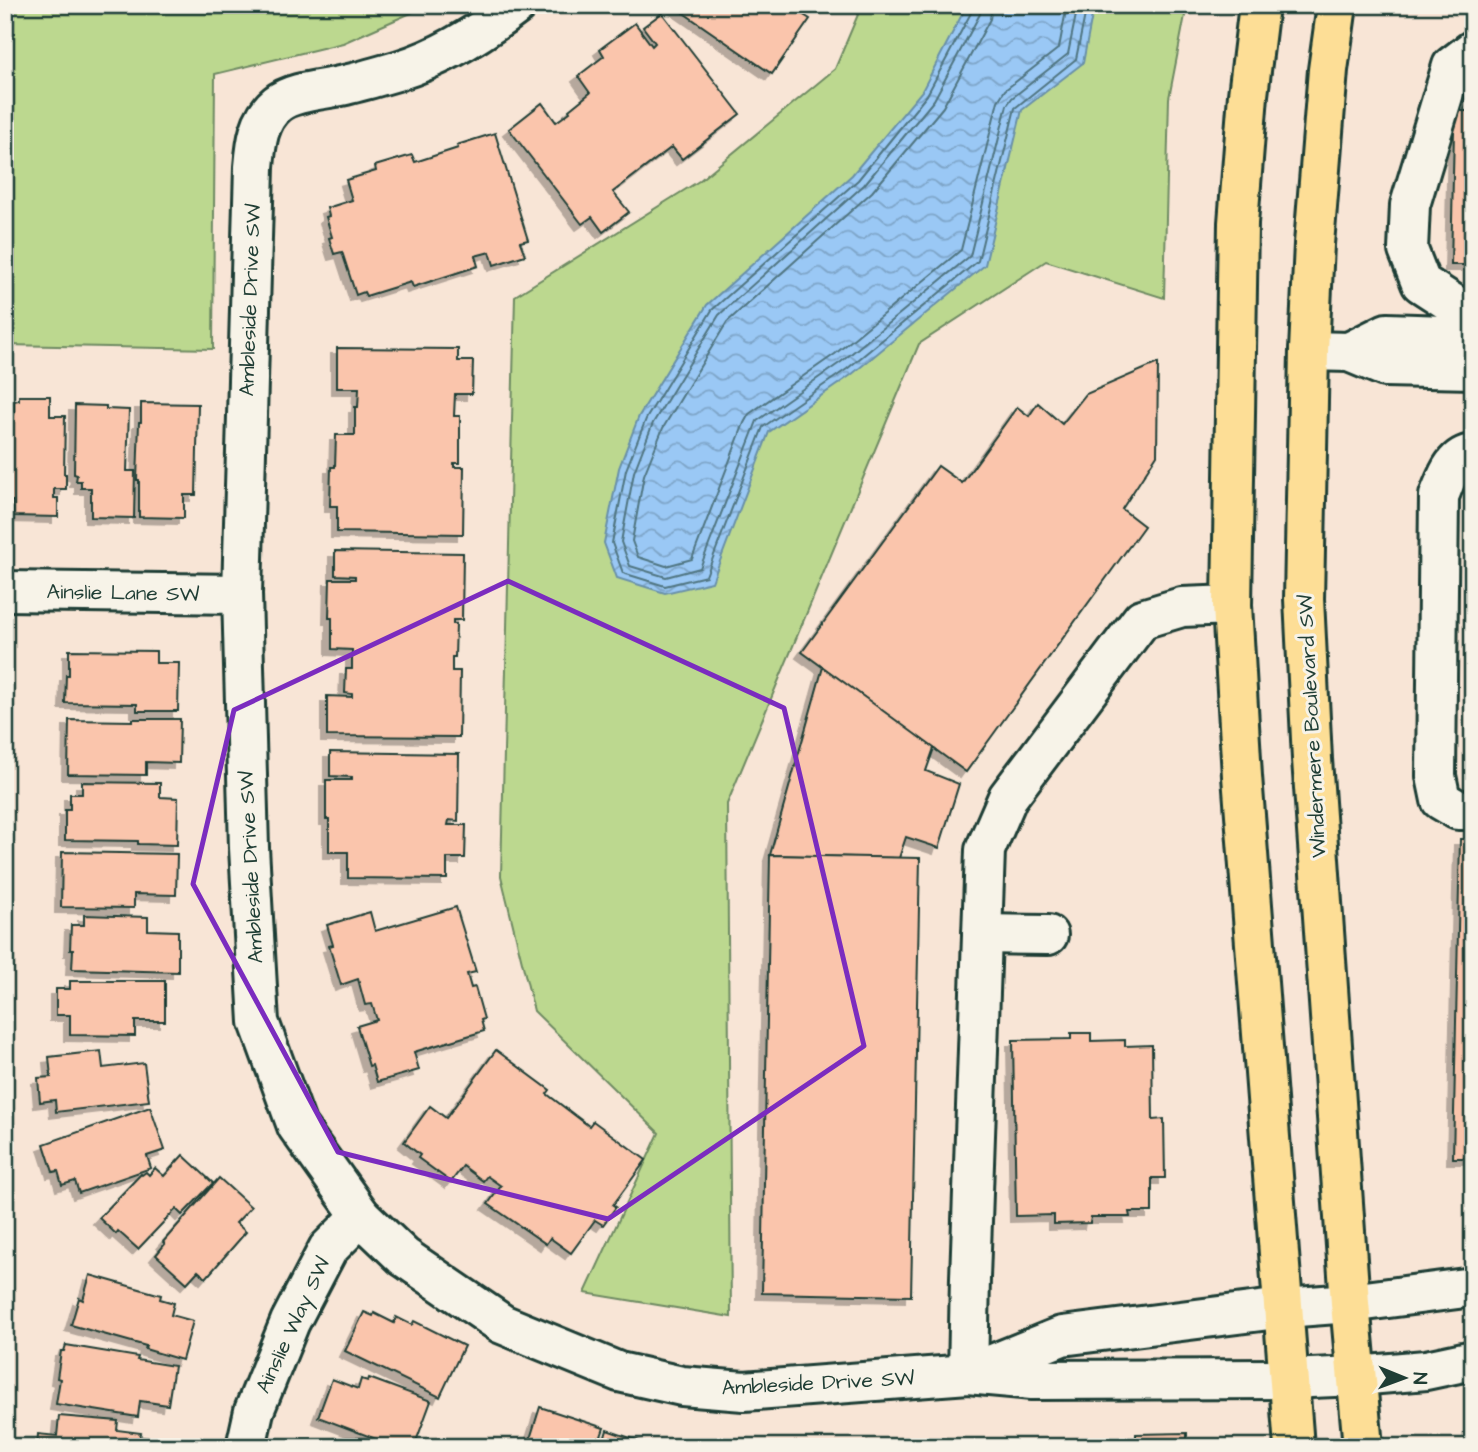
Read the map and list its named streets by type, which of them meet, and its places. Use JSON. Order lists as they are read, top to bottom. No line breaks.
{"streets":{"main road":["Windermere Boulevard SW"],"street":["Ambleside Drive SW","Ainslie Lane SW","Ainslie Way SW"]},"crossings":[["Ambleside Drive SW","Ainslie Lane SW"],["Ambleside Drive SW","Windermere Boulevard SW"],["Ambleside Drive SW","Ainslie Way SW"]],"north":"right"}
